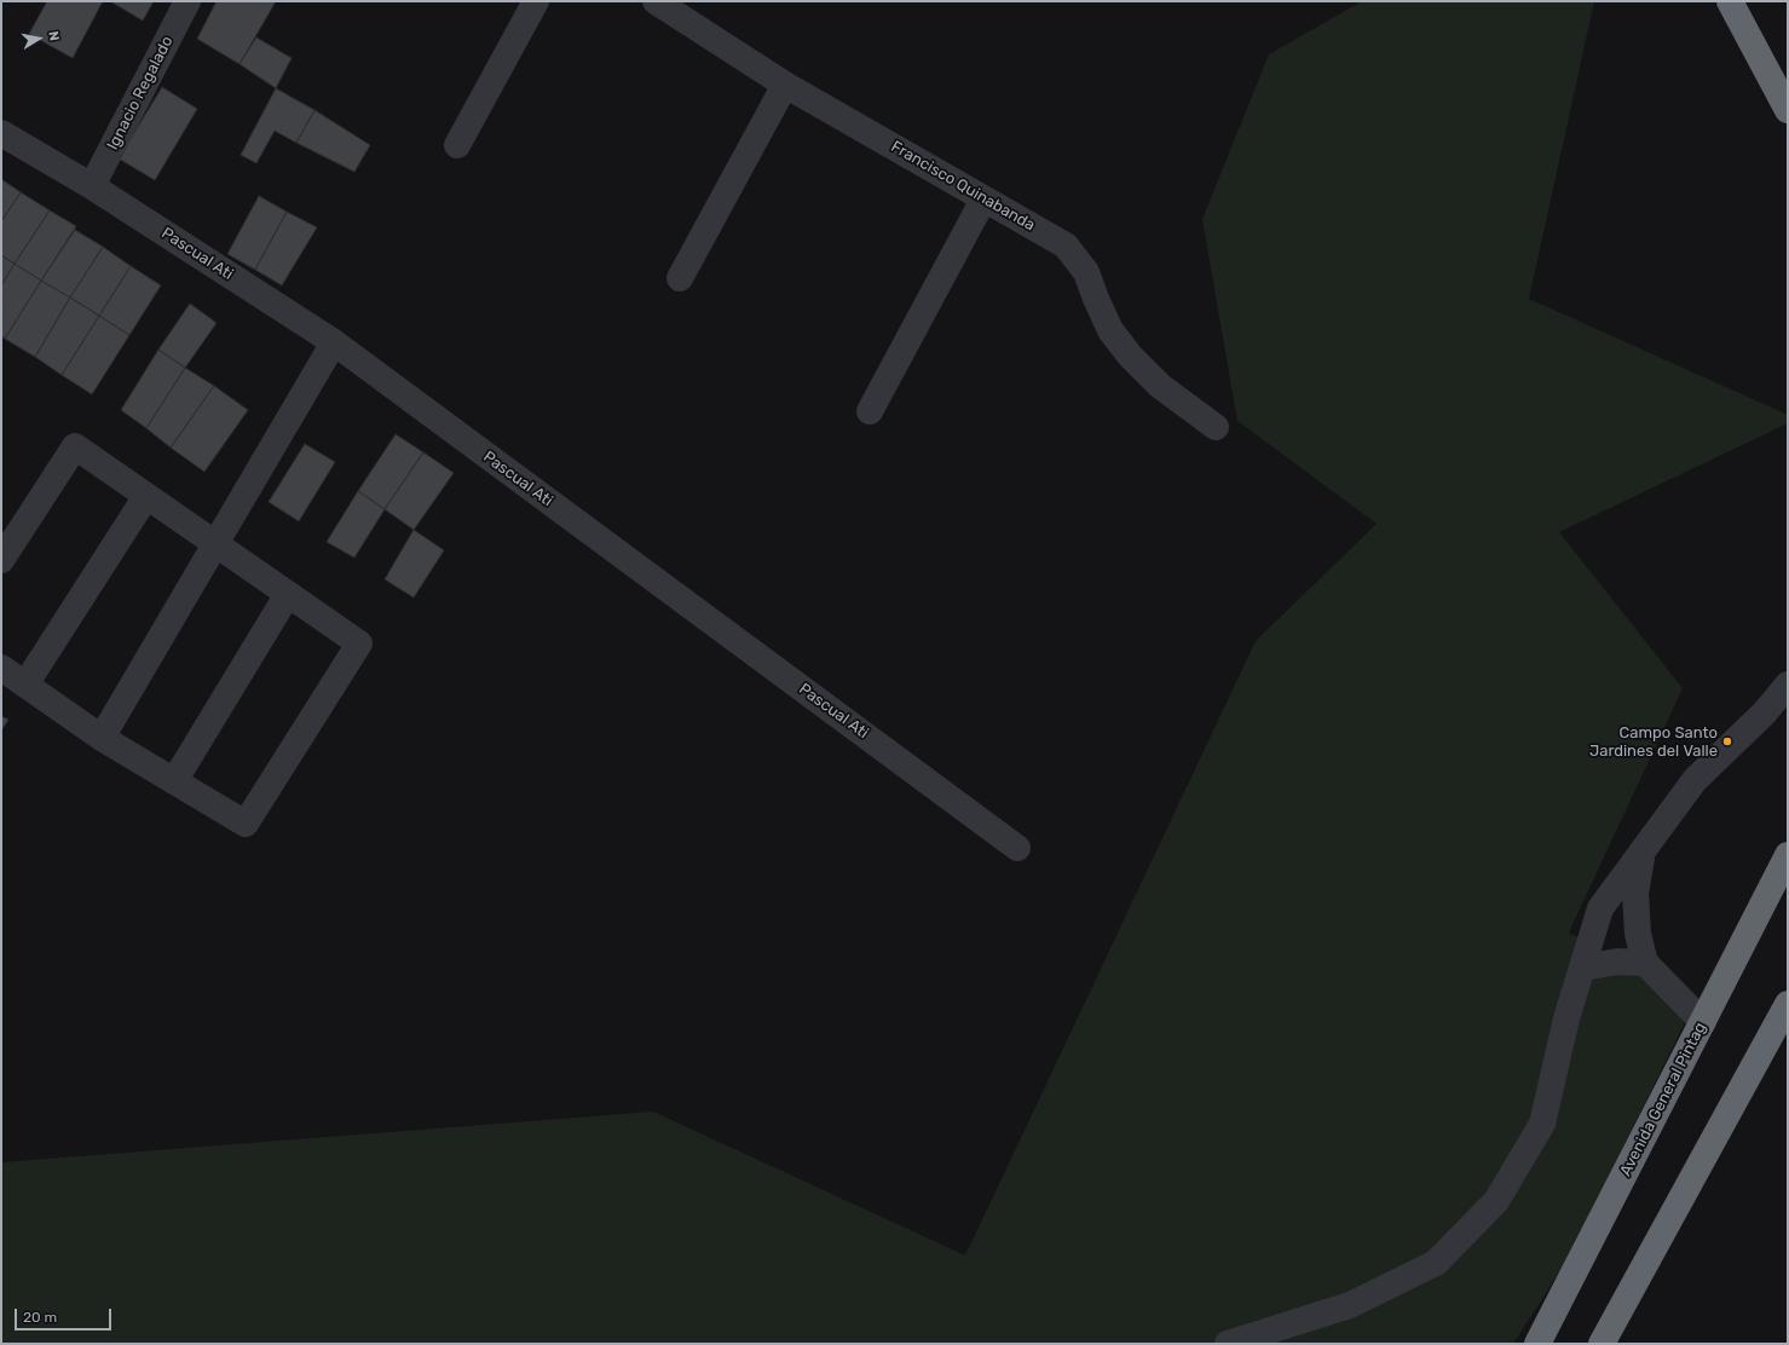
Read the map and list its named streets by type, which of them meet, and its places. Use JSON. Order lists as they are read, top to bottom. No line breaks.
{"streets":{"highway":["Avenida General Pintag"],"street":["Ignacio Regalado","Francisco Quinabanda","Pascual Ati"]},"crossings":[["Ignacio Regalado","Pascual Ati"]],"places":["Campo Santo Jardines del Valle"],"scale_bar":"20 m","north":"right"}
